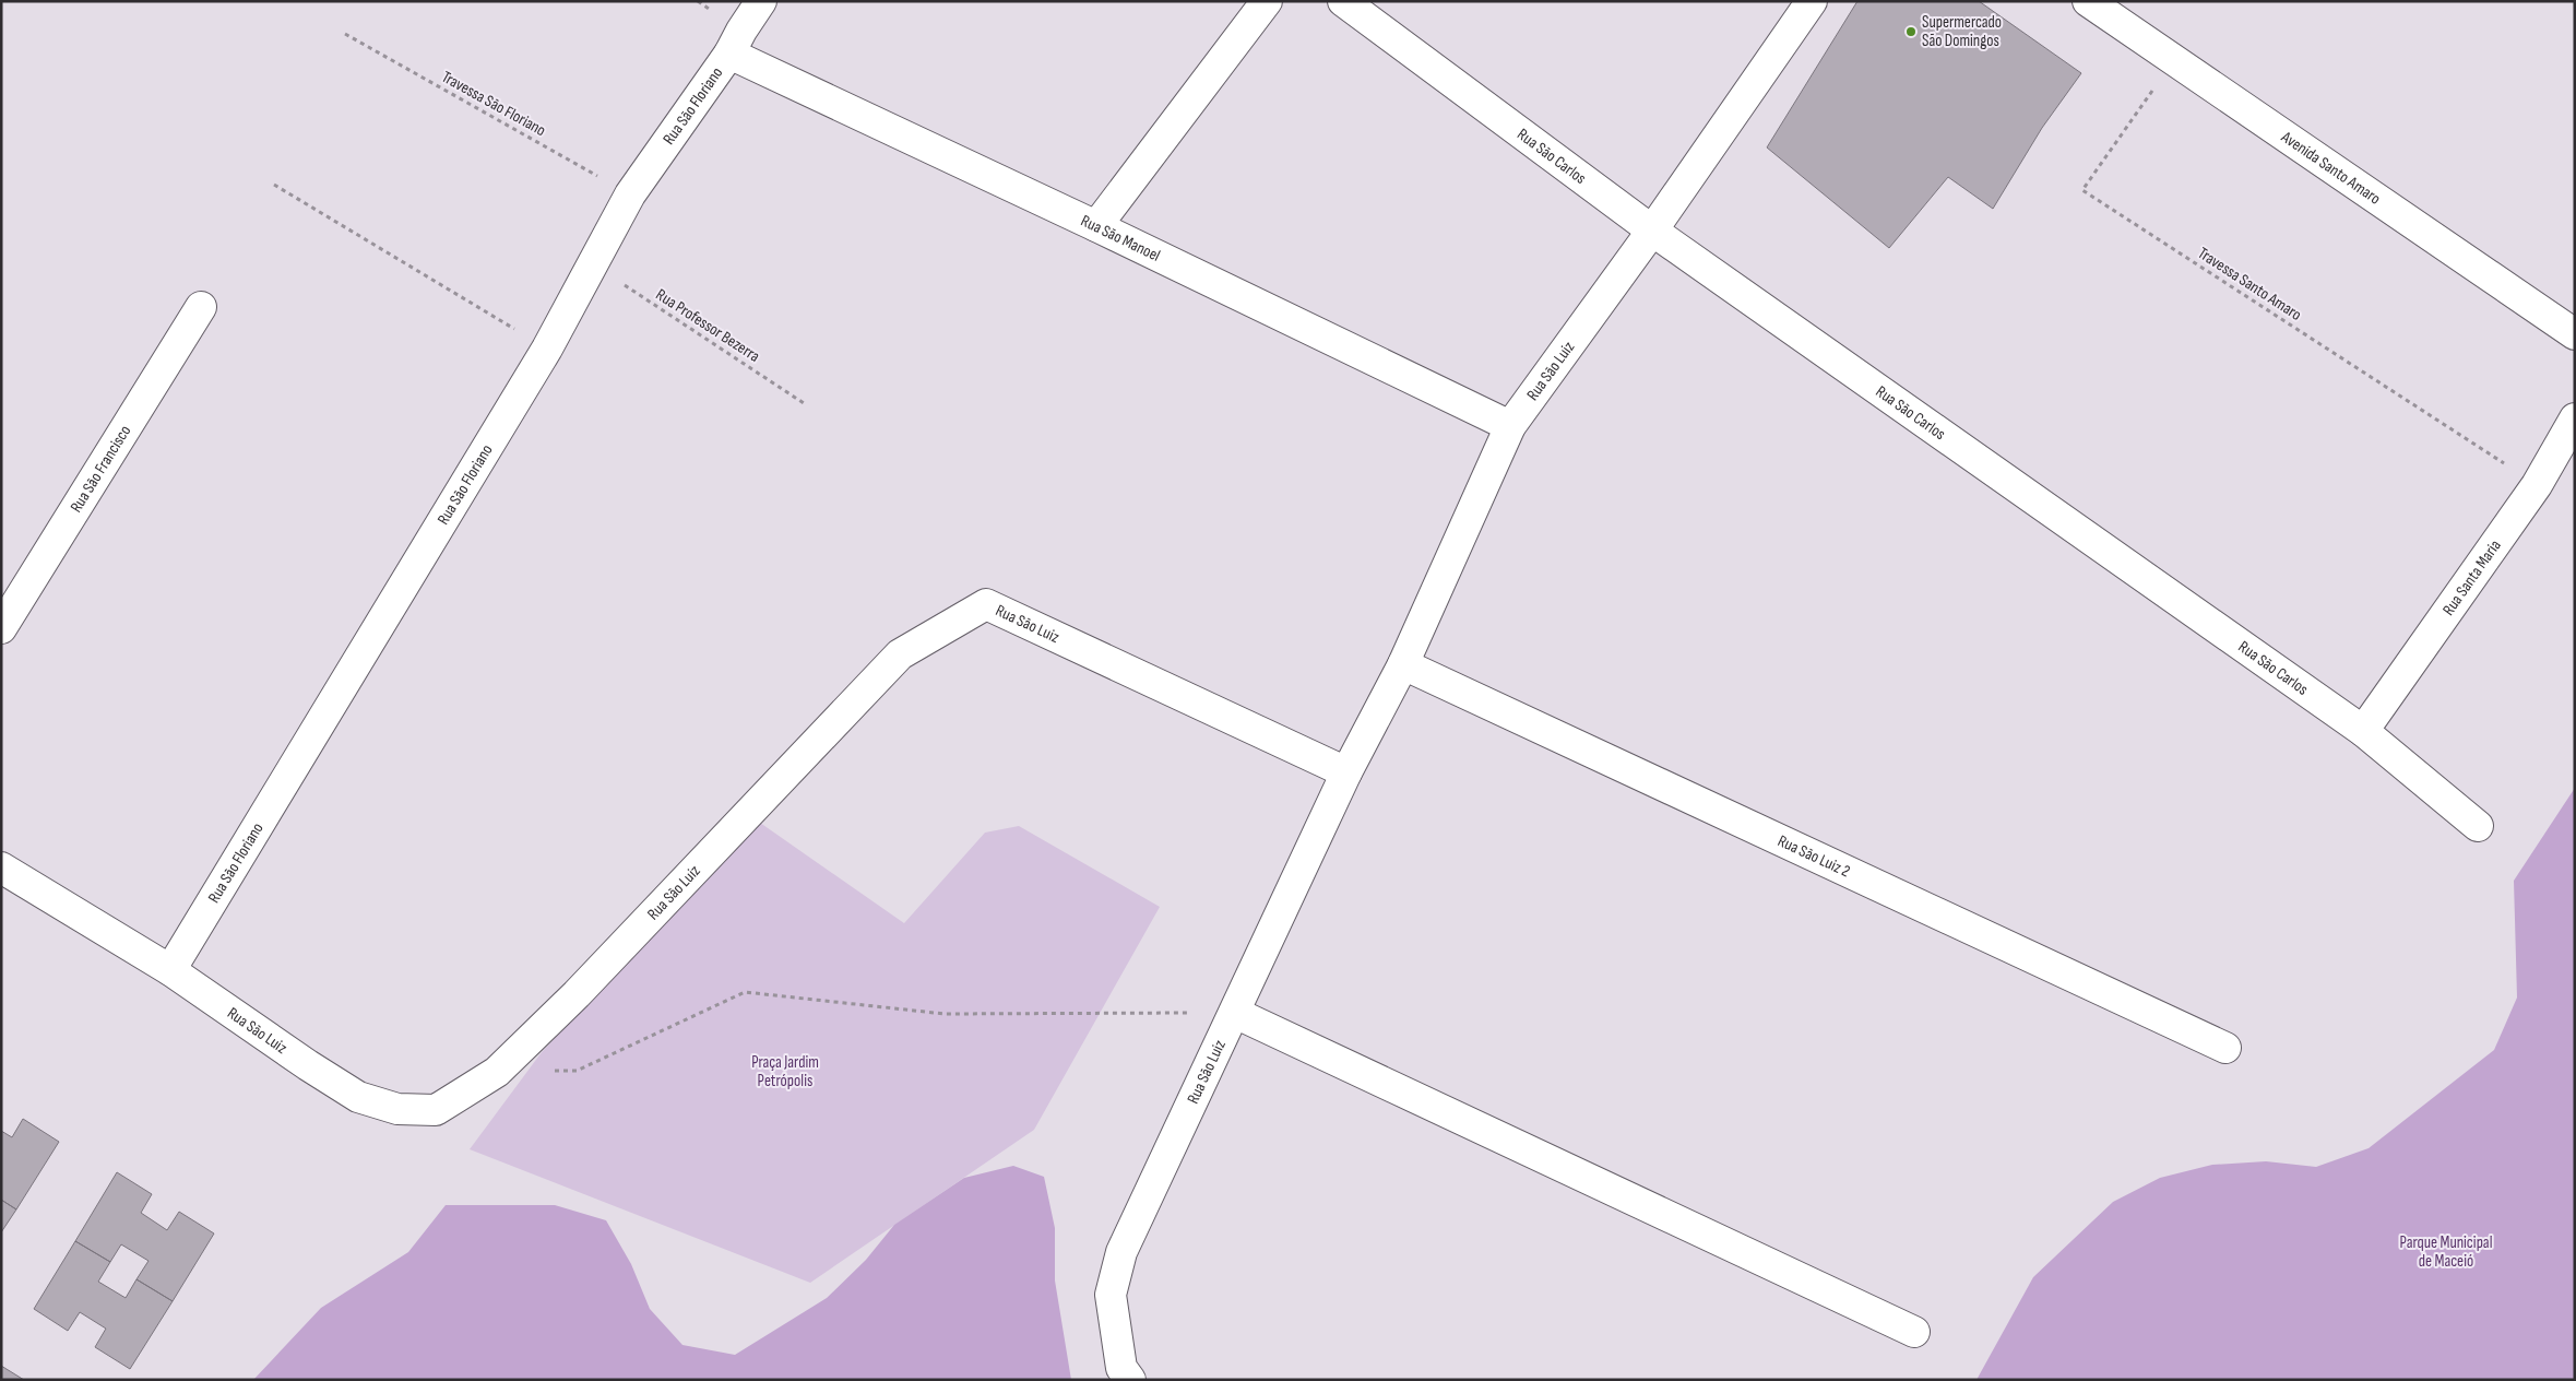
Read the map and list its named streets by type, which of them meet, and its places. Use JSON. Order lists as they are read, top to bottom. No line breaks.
{"streets":{"street":["Rua São Floriano","Rua São Carlos","Avenida Santo Amaro","Rua São Manoel","Rua São Luiz","Rua São Francisco","Rua Santa Maria","Rua São Luiz 2"],"path":["Travessa São Floriano","Travessa Santo Amaro","Rua Professor Bezerra"]},"crossings":[["Travessa São Floriano","Rua São Floriano"],["Rua São Floriano","Rua São Manoel"],["Rua São Floriano","Rua Professor Bezerra"],["Rua São Floriano","Rua São Luiz"],["Rua São Carlos","Rua São Luiz"],["Rua São Carlos","Rua Santa Maria"],["Avenida Santo Amaro","Travessa Santo Amaro"],["Rua São Manoel","Rua São Luiz"],["Travessa Santo Amaro","Rua Santa Maria"],["Rua São Luiz","Rua São Luiz 2"]],"parks":["Praça Jardim Petrópolis","Parque Municipal de Maceió"],"places":["Supermercado São Domingos"]}
